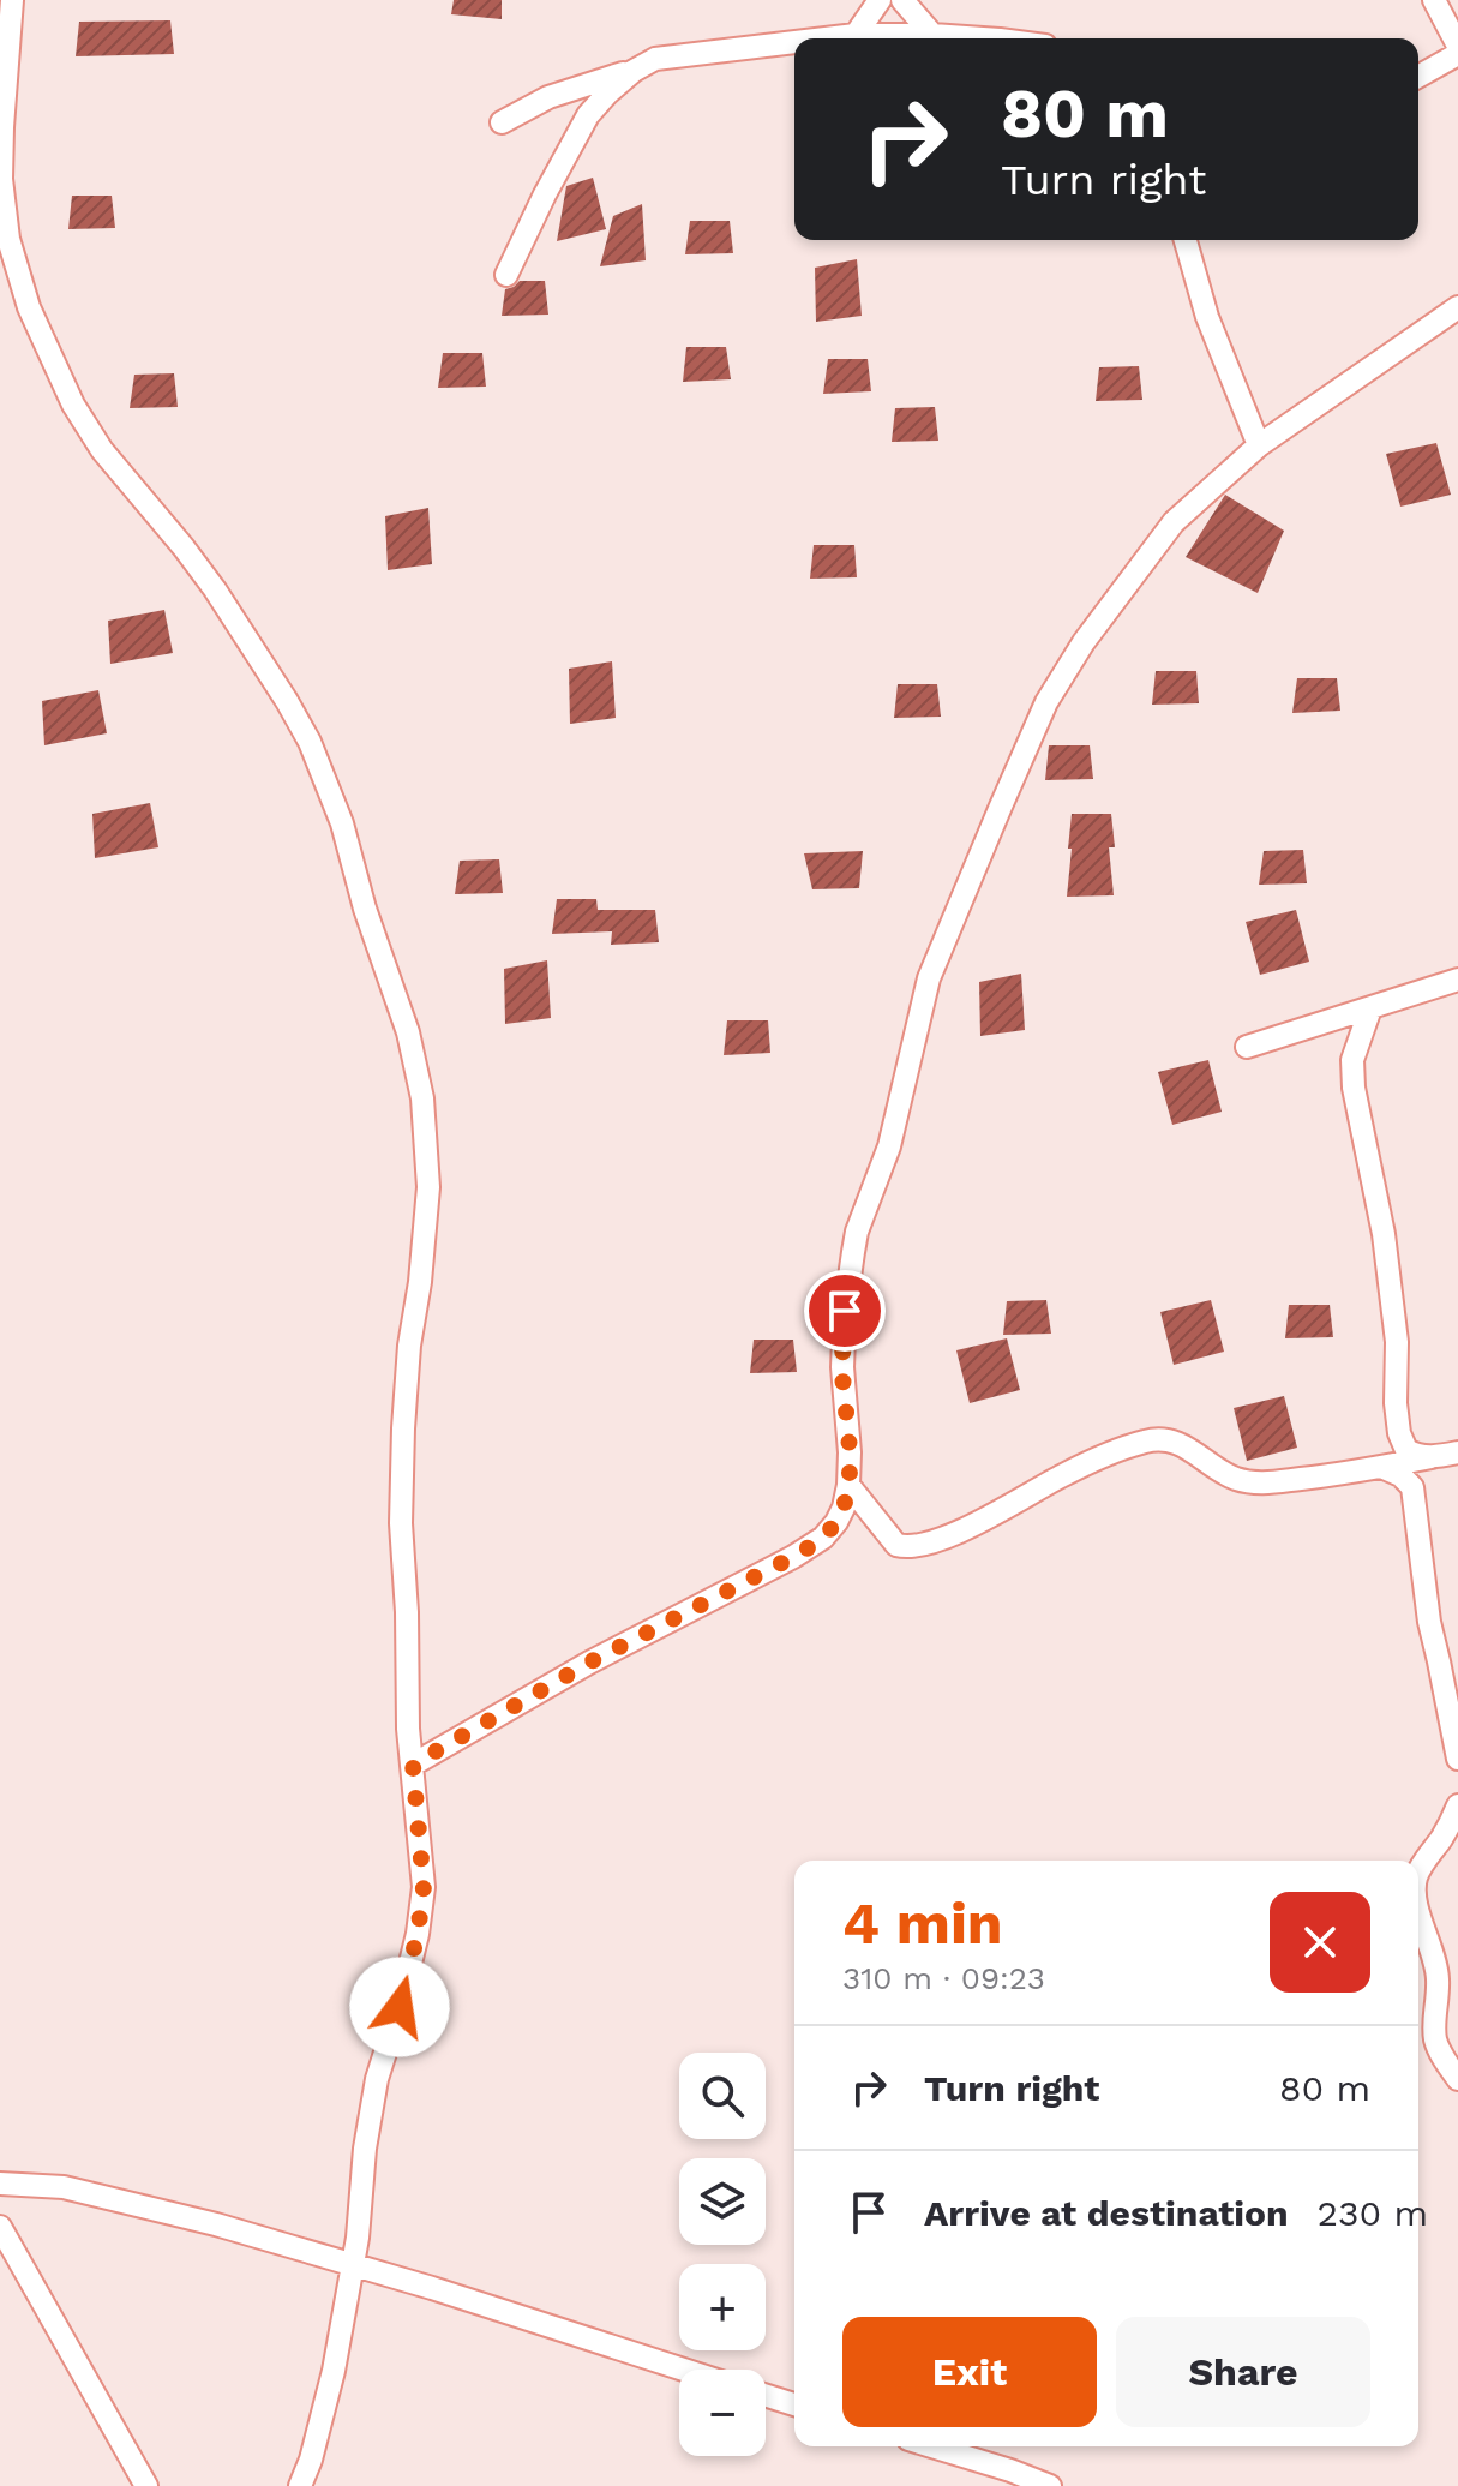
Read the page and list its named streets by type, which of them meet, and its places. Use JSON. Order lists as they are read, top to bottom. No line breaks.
{"page":{"turn":["80 m","Turn right"],"heading":["4 min","310 m · 09:23"],"list":[{"name":"Turn right","value":"80 m"},{"name":"Arrive at destination","value":"230 m"}],"map_buttons":["+","−"],"buttons":["Exit","Share"]}}
